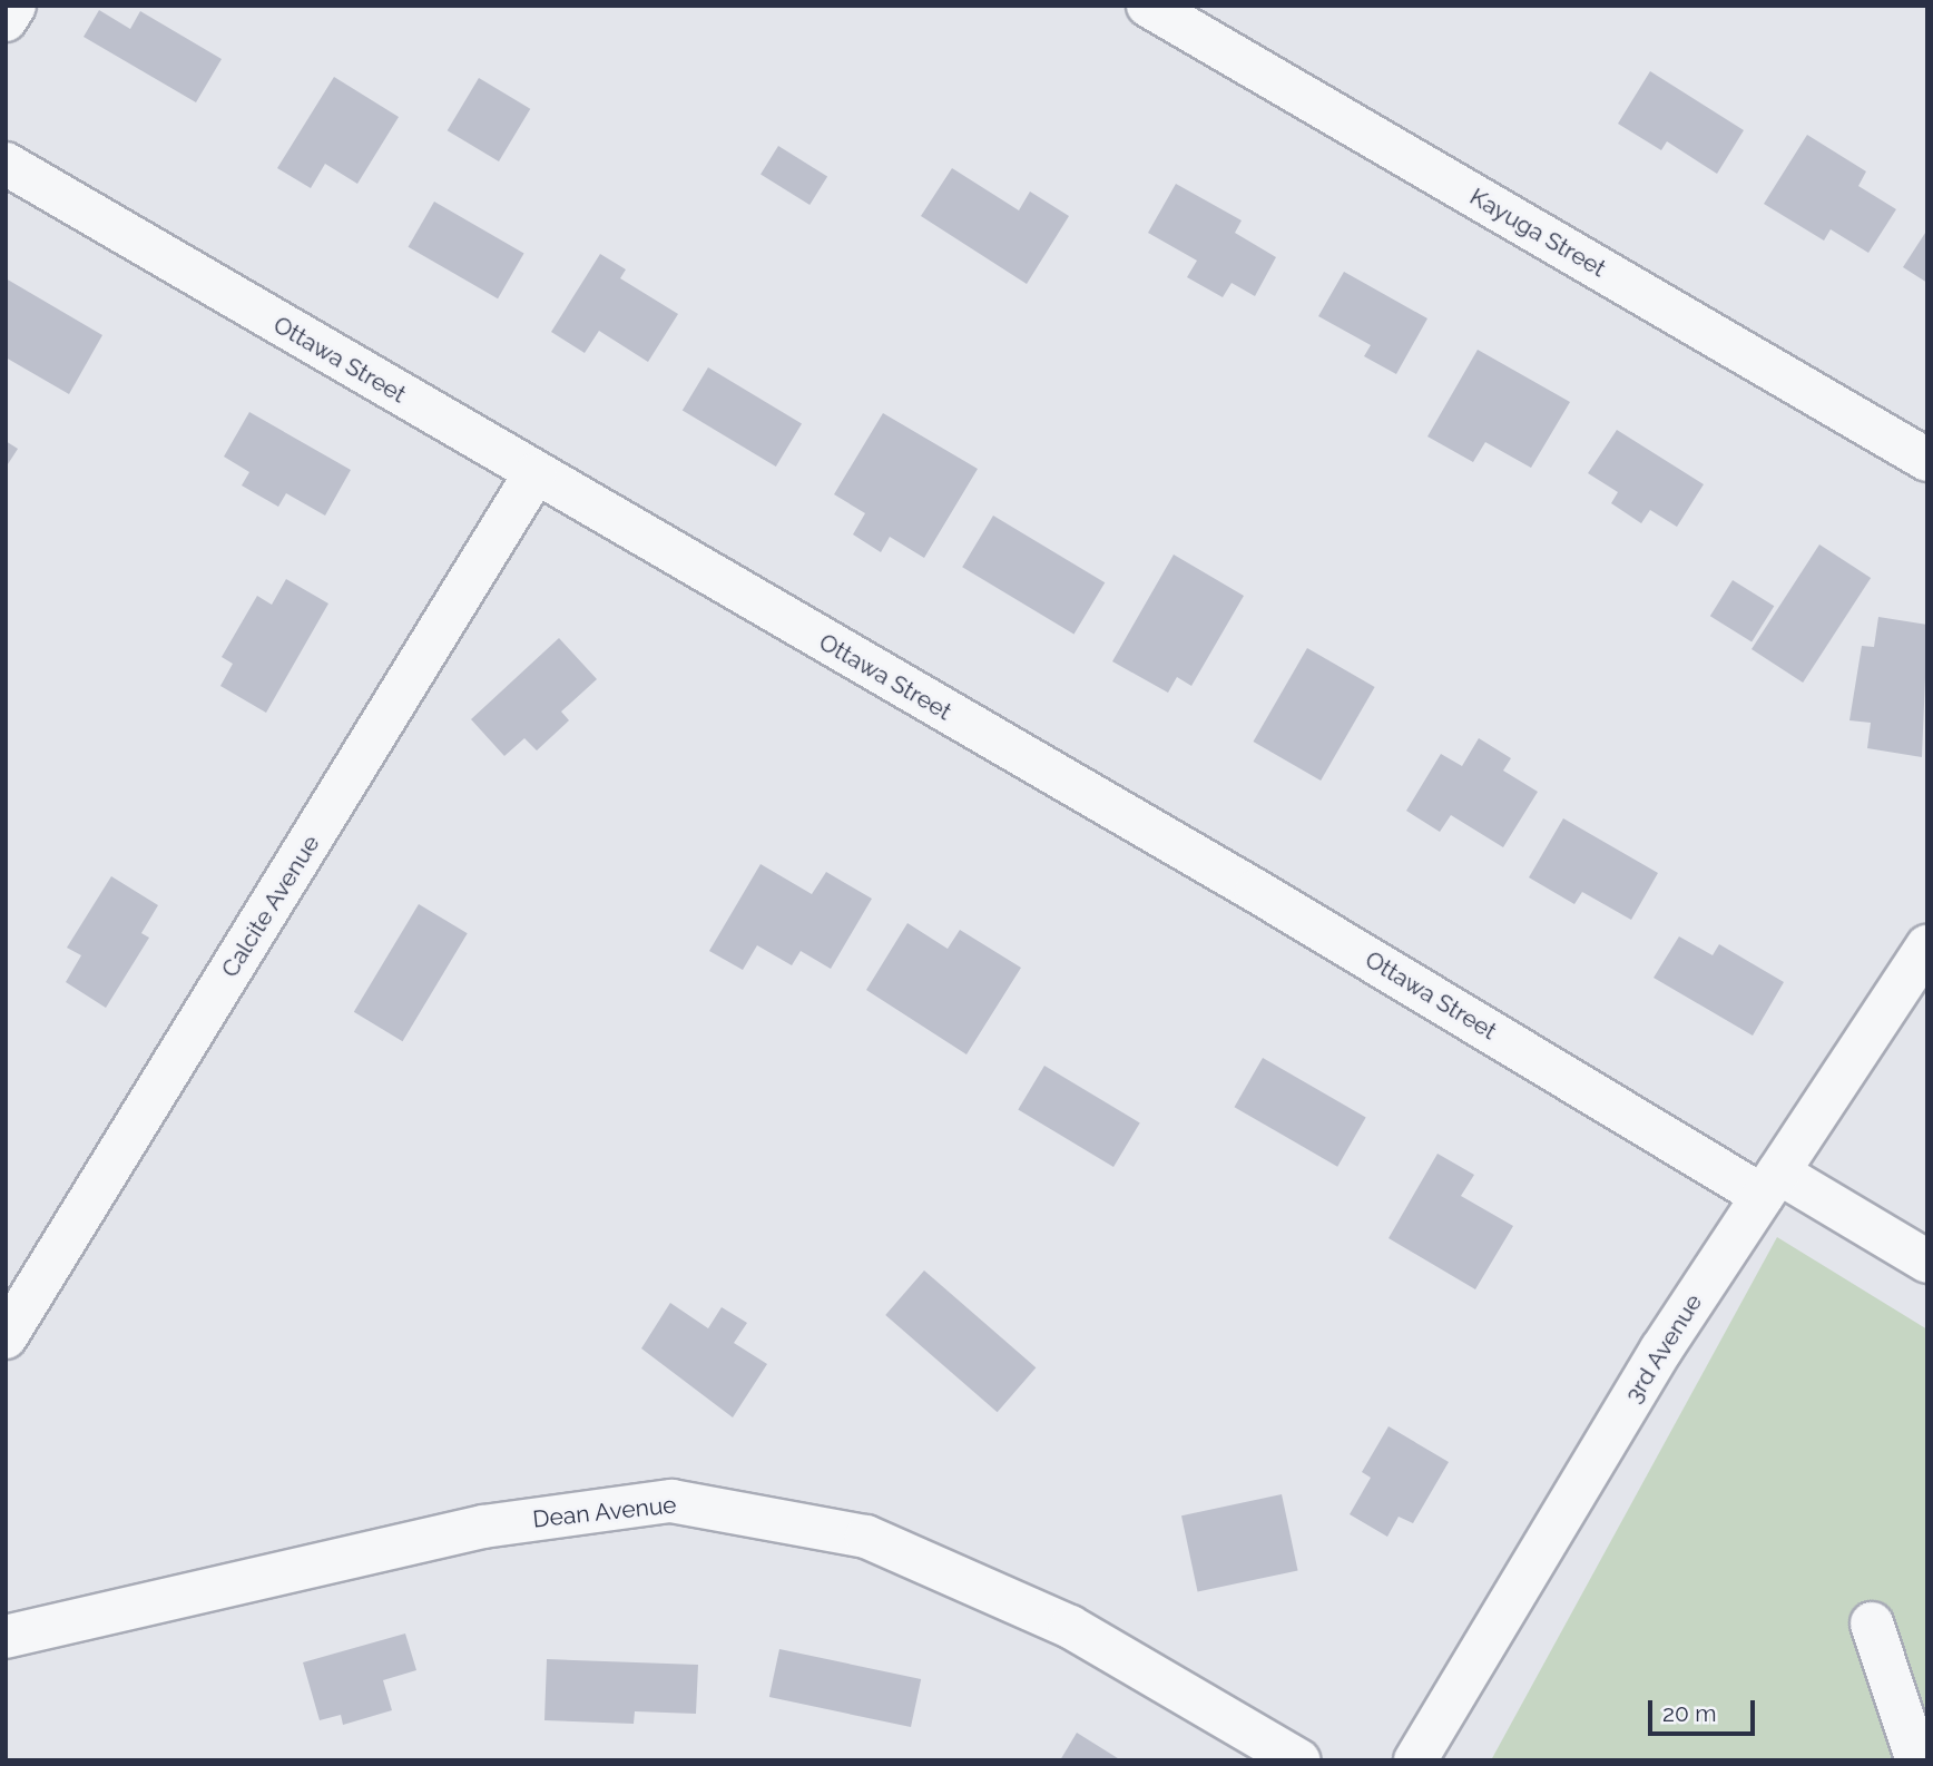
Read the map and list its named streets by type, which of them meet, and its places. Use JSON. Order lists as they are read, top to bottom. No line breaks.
{"streets":{"street":["Kayuga Street","Ottawa Street","Calcite Avenue","3rd Avenue","Dean Avenue"]},"crossings":[["Ottawa Street","Calcite Avenue"],["Ottawa Street","3rd Avenue"]],"scale_bar":"20 m"}
